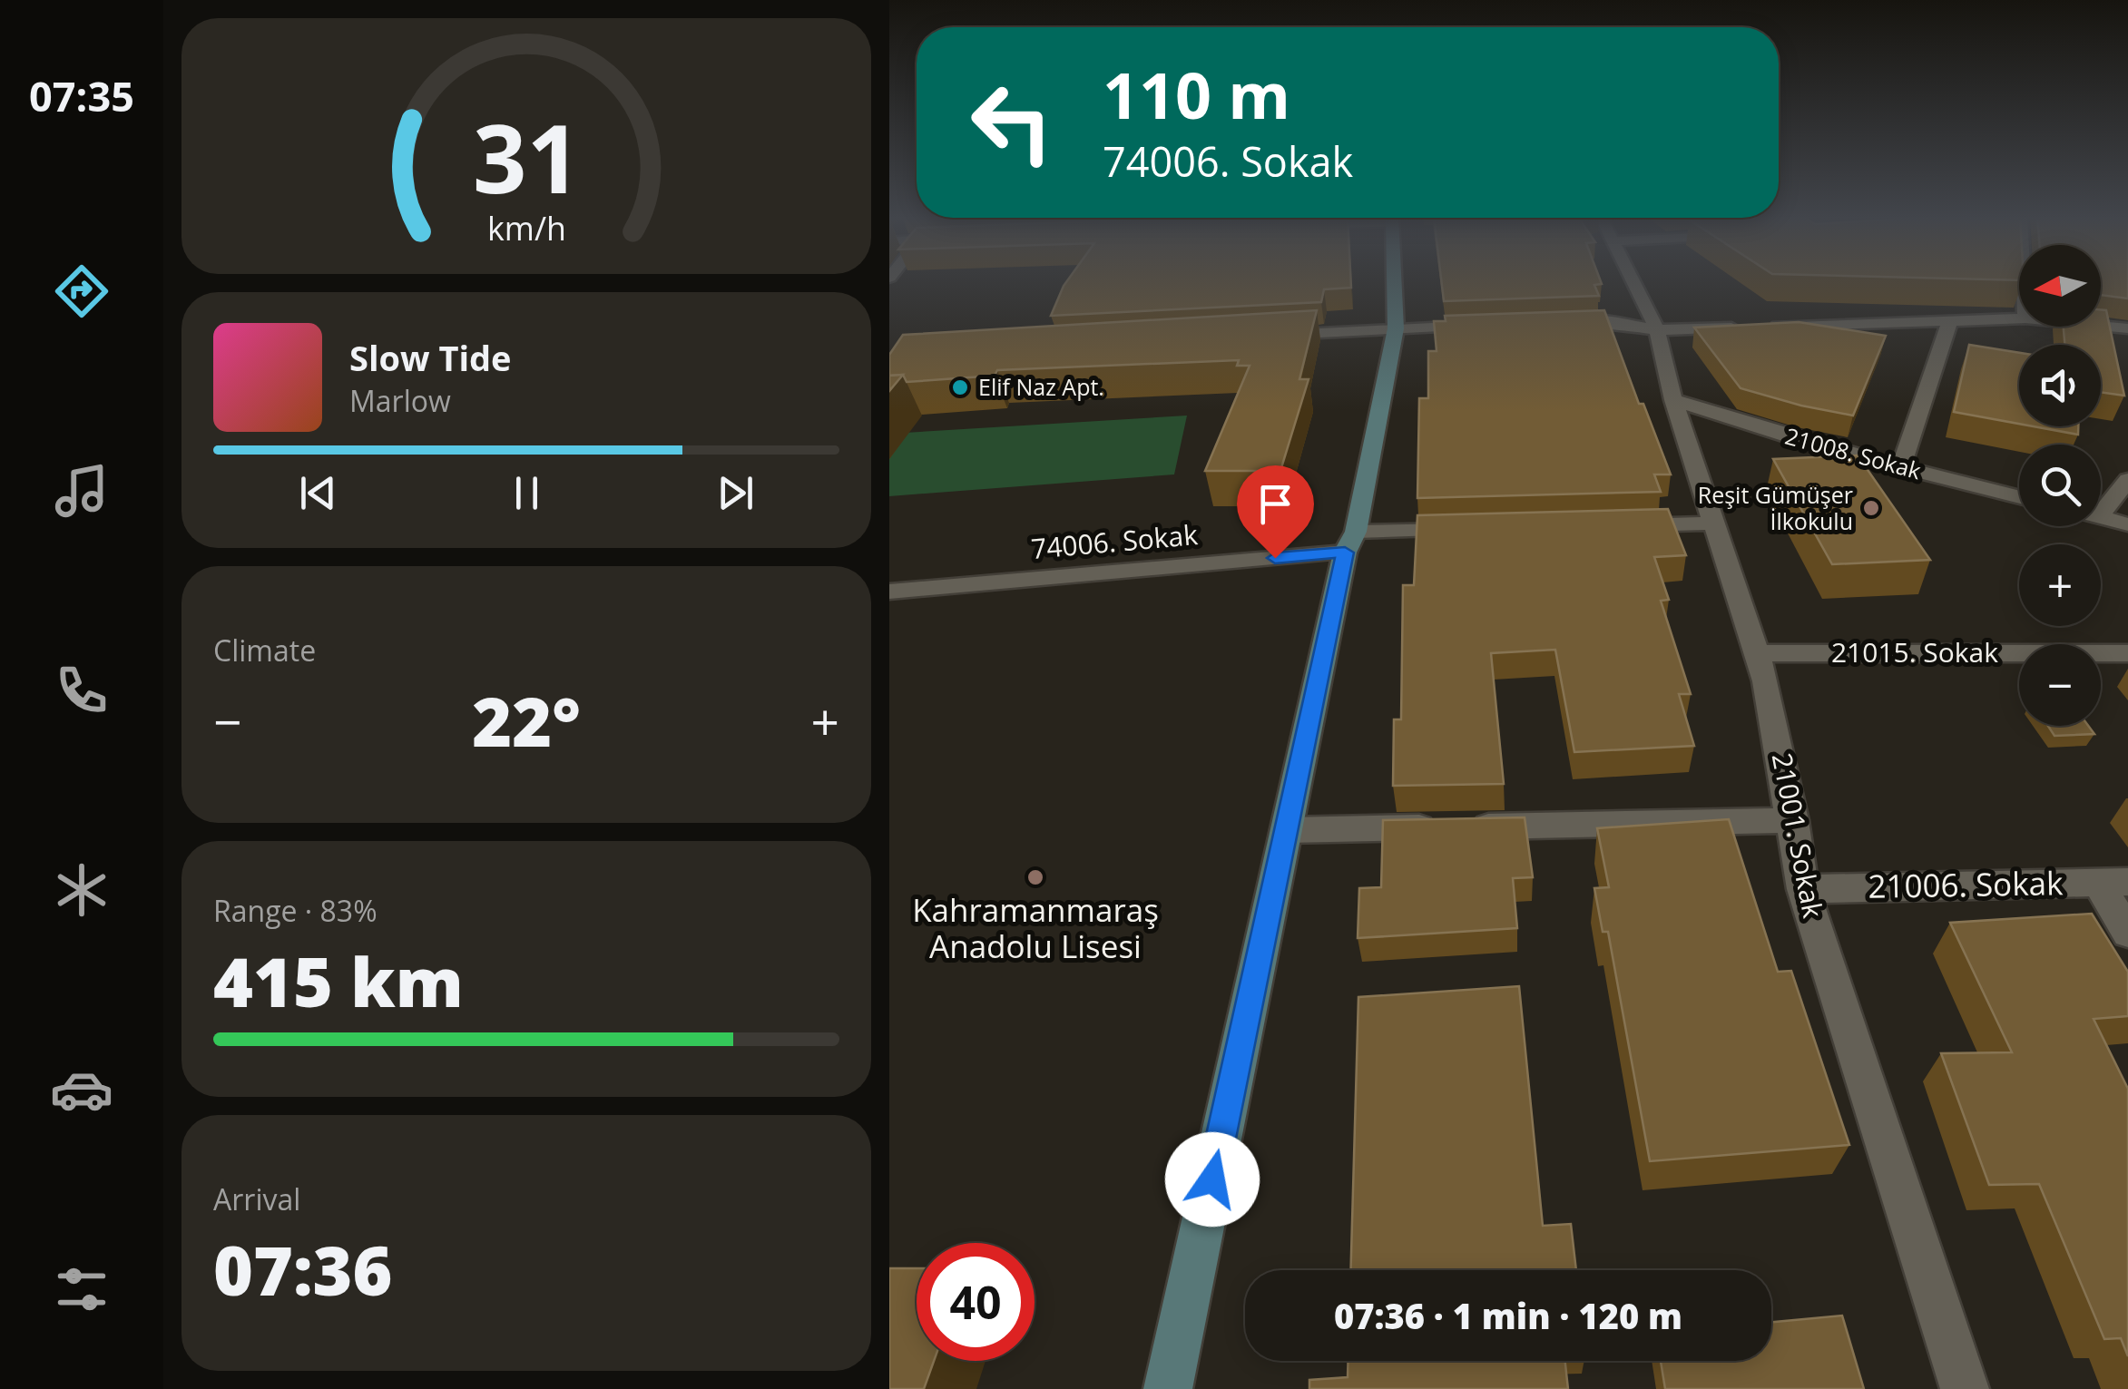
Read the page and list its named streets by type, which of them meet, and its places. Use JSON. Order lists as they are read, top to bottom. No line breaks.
{"streets":{"street":["21008. Sokak","74006. Sokak","21015. Sokak","21001. Sokak","21006. Sokak"]},"crossings":[["21008. Sokak","21001. Sokak"],["21015. Sokak","21001. Sokak"],["21001. Sokak","21006. Sokak"]],"places":["Elif Naz Apt.","Reşit Gümüşer İlkokulu","Kahramanmaraş Anadolu Lisesi"],"north":"left","page":{"tabs":"07:35","turn":["110 m","74006. Sokak"],"map_buttons":["+","−"],"song":["Slow Tide","Marlow"],"tile":["Climate",["Range · 83%","415 km"],["Arrival","07:36"]],"heat":["−","22°","+"],"limit":"40","trip":"07:36 · 1 min · 120 m","gauge":["31","km/h"]}}
